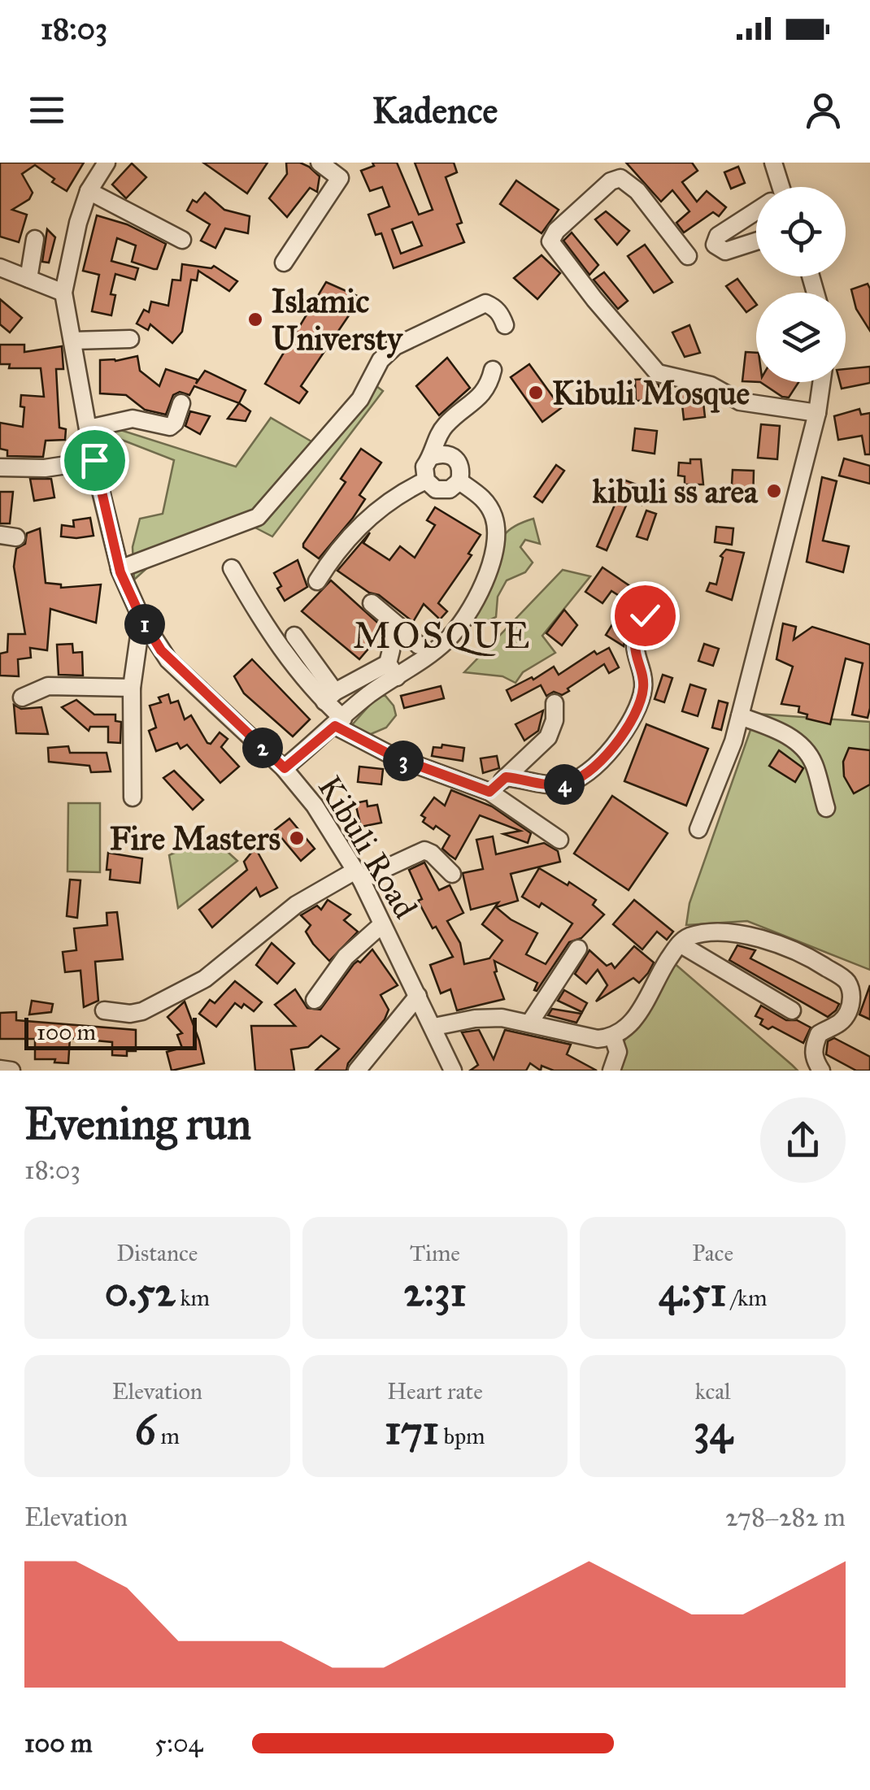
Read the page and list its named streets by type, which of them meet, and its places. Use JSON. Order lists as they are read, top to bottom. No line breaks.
{"streets":{"street":["Kibuli Road"]},"districts":["MOSQUE"],"places":["Islamic Universty","Kibuli Mosque","kibuli ss area","Fire Masters"],"scale_bar":"100 m","page":{"status":"18:03","header":"Kadence","pins":["1","2","3","4"],"scale":"100 m","heading":["Evening run","18:03"],"stats":[["Distance","0.52 km"],["Time","2:31"],["Pace","4:51 /km"],["Elevation","6 m"],["Heart rate","171 bpm"],["kcal","34"]],"chart":["Elevation","278–282 m"],"list":[{"name":"100 m","note":"5:04"}]}}
